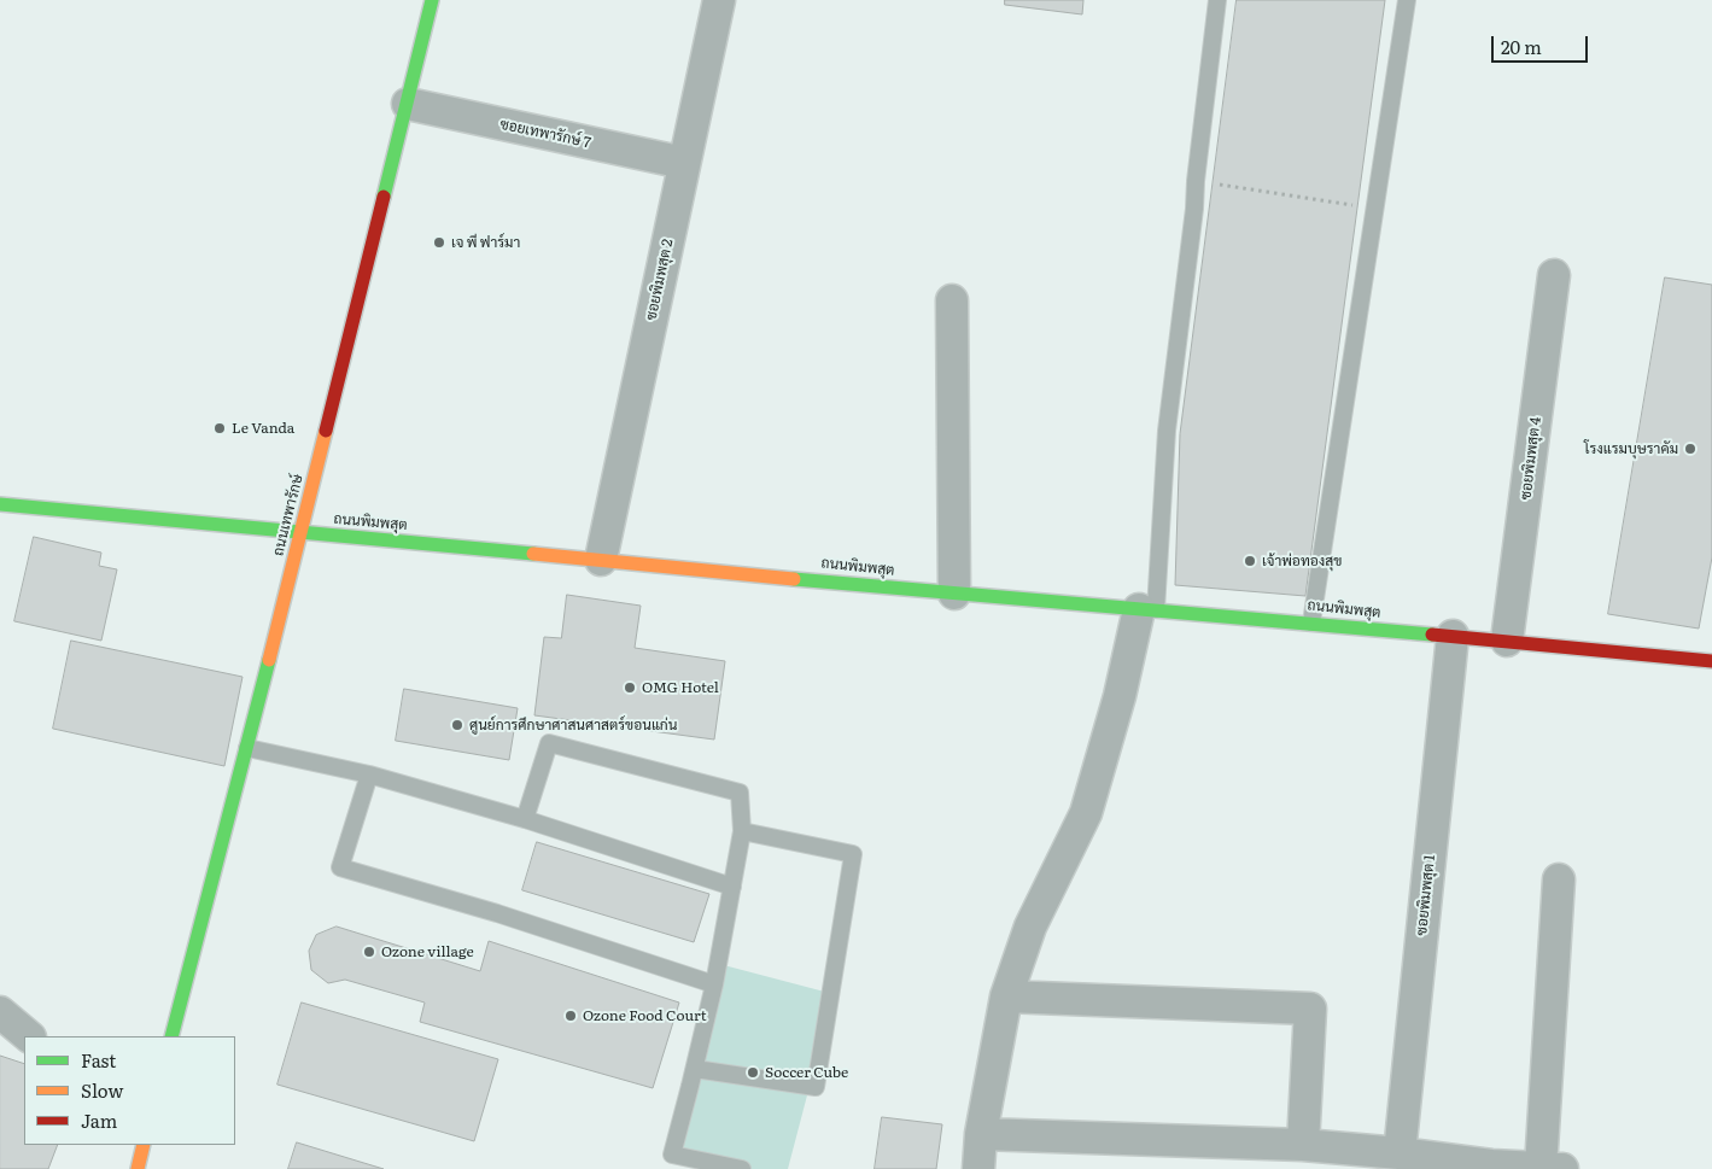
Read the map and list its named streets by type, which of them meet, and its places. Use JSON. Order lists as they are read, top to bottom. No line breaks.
{"streets":{"street":["ซอยเทพารักษ์ 7","ซอยพิมพสุต 2","ซอยพิมพสุต 4","ถนนเทพารักษ์","ถนนพิมพสุต","ซอยพิมพสุต 1"]},"crossings":[["ซอยเทพารักษ์ 7","ซอยพิมพสุต 2"],["ซอยเทพารักษ์ 7","ถนนเทพารักษ์"],["ซอยพิมพสุต 2","ถนนพิมพสุต"],["ซอยพิมพสุต 4","ถนนพิมพสุต"],["ถนนเทพารักษ์","ถนนพิมพสุต"],["ถนนพิมพสุต","ซอยพิมพสุต 1"]],"places":["เจ พี ฟาร์มา","Le Vanda","โรงแรมบุษราคัม","เจ้าพ่อทองสุข","OMG Hotel","ศูนย์การศึกษาศาสนศาสตร์ขอนแก่น","Ozone village","Ozone Food Court","Soccer Cube"],"legend":["Fast","Slow","Jam"],"scale_bar":"20 m"}
